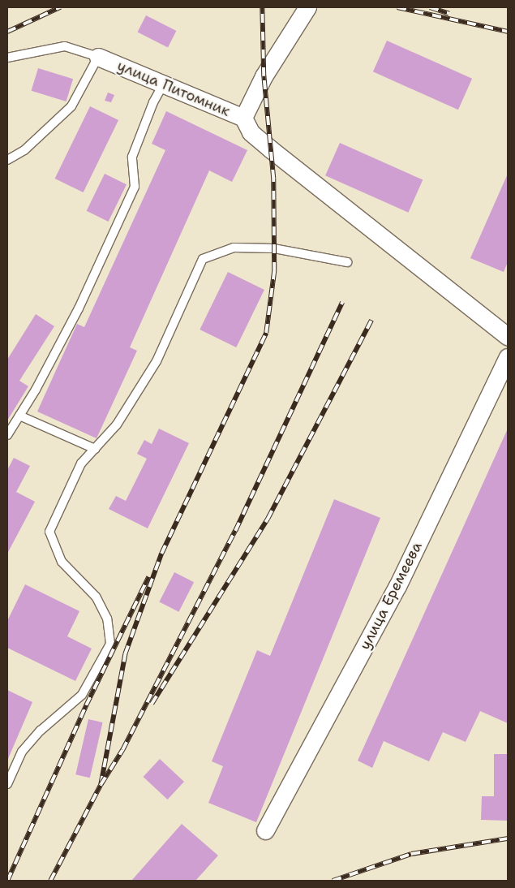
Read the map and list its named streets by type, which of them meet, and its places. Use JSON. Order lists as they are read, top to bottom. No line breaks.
{"streets":{"street":["улица Питомник","улица Еремеева"]}}
